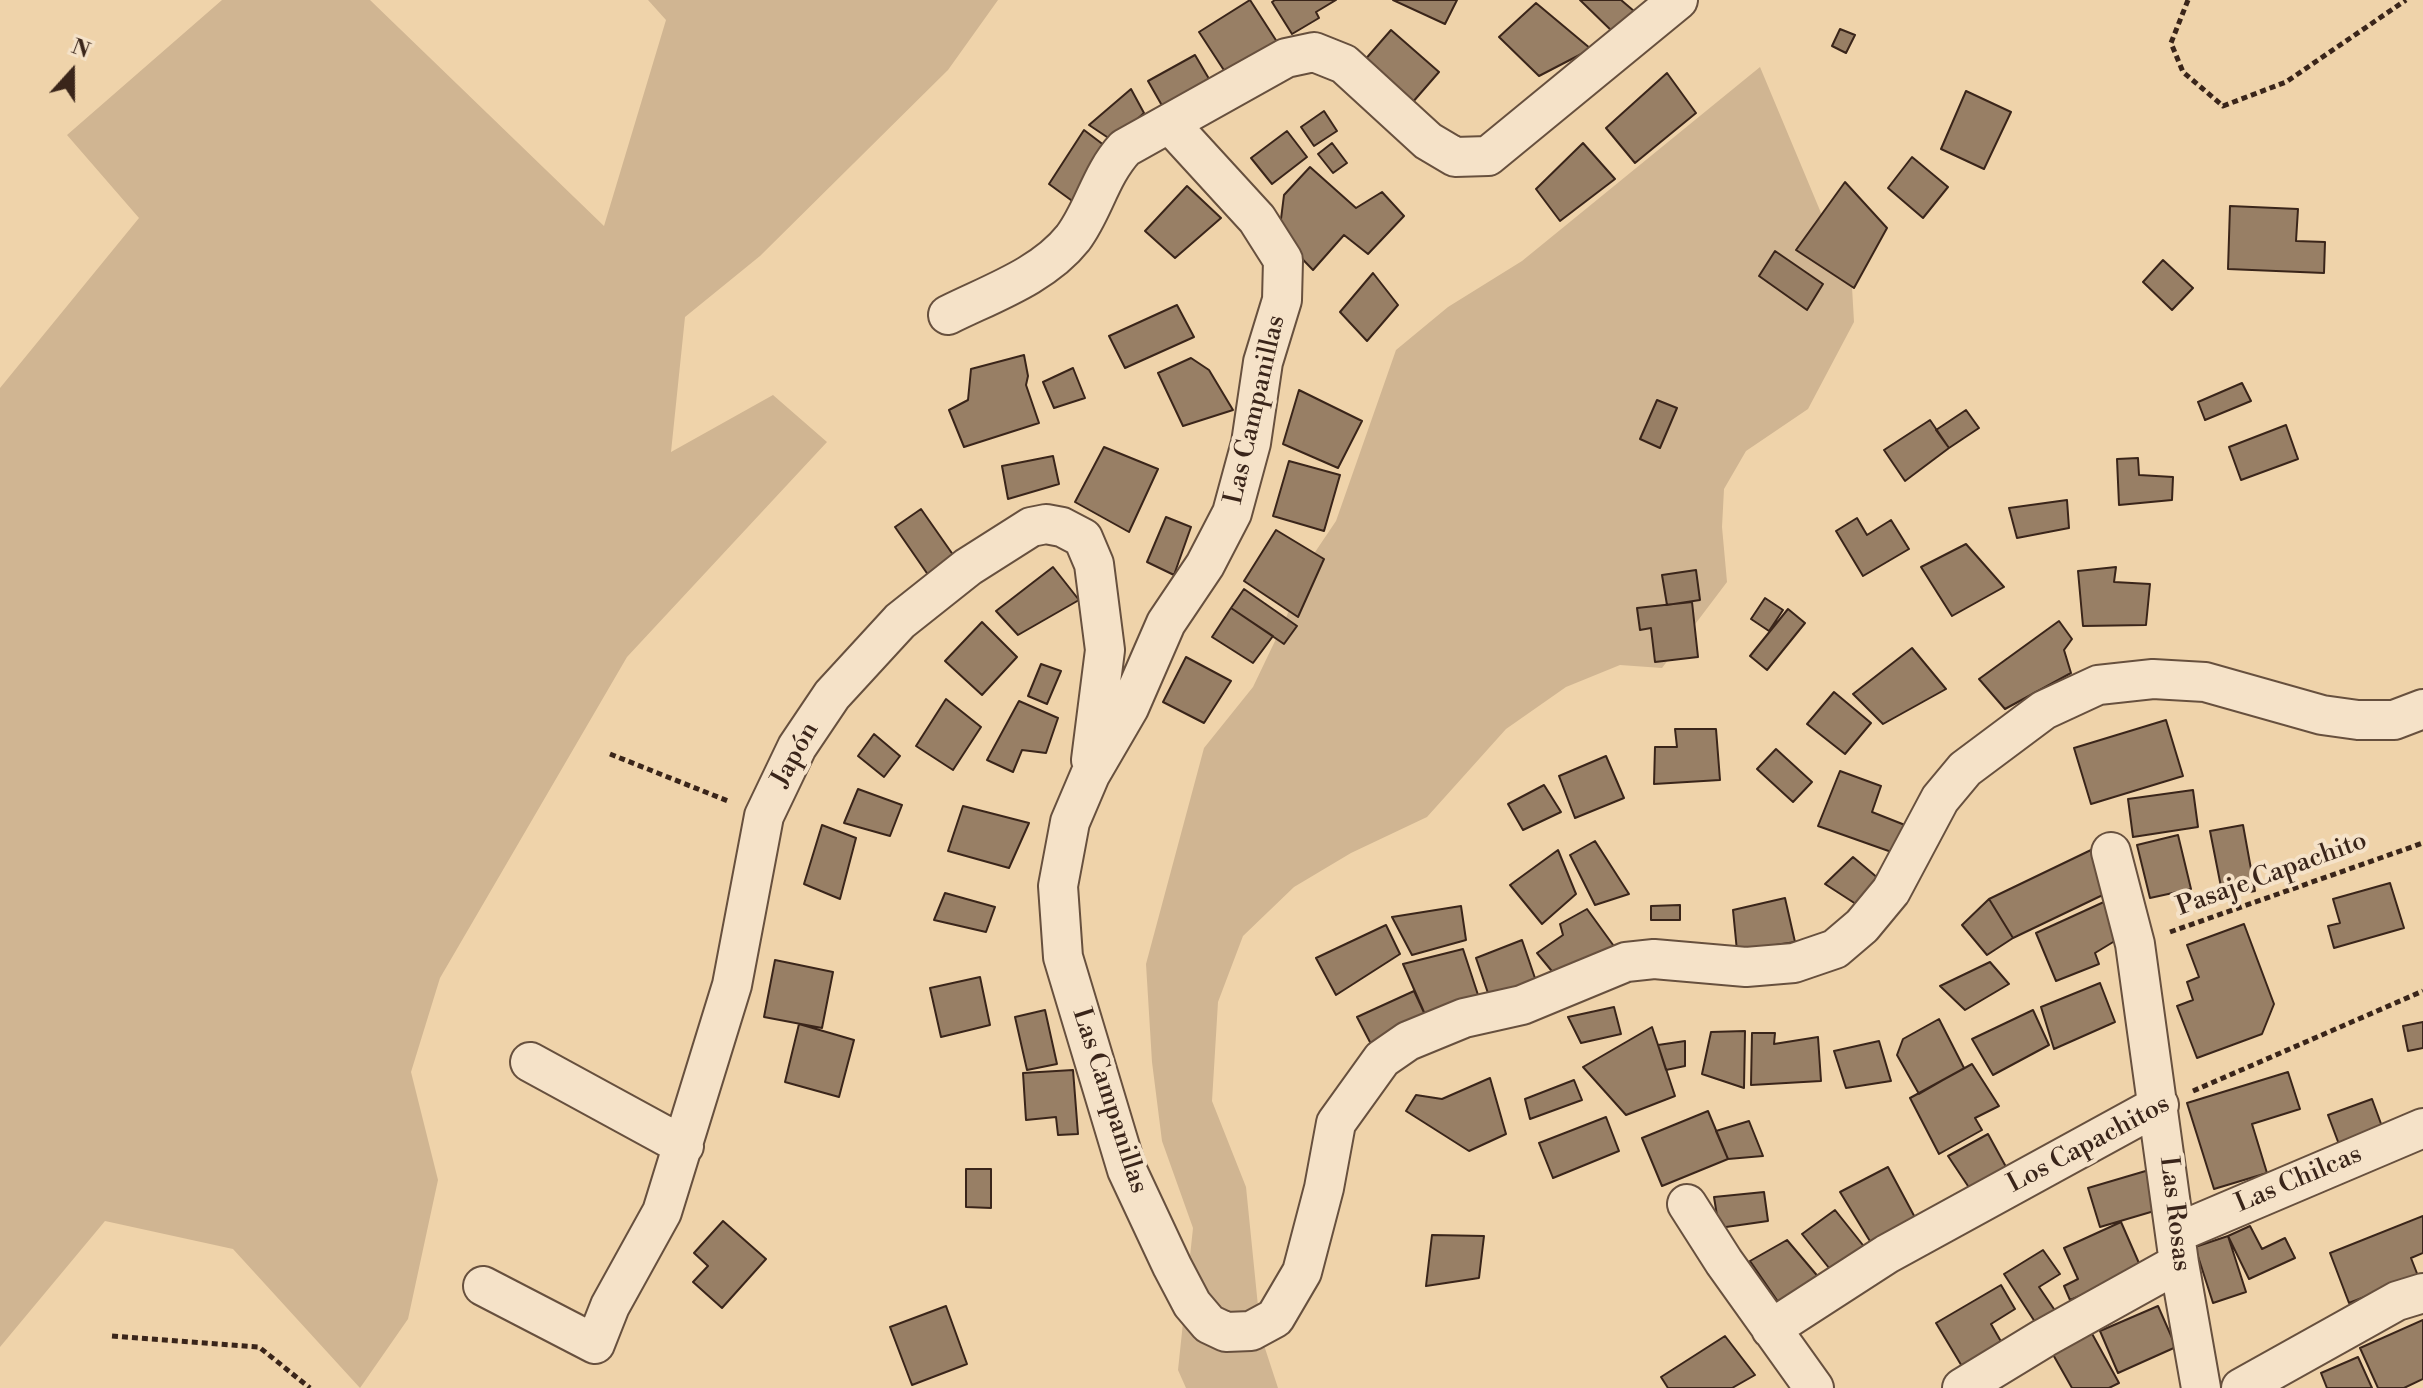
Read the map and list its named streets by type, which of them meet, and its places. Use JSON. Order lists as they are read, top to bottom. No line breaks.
{"streets":{"street":["Las Campanillas","Japón","Los Capachitos","Las Chilcas","Las Rosas"],"path":["Pasaje Capachito"]},"crossings":[["Las Campanillas","Japón"],["Pasaje Capachito","Las Rosas"],["Los Capachitos","Las Rosas"],["Las Chilcas","Las Rosas"]],"north":"top"}
